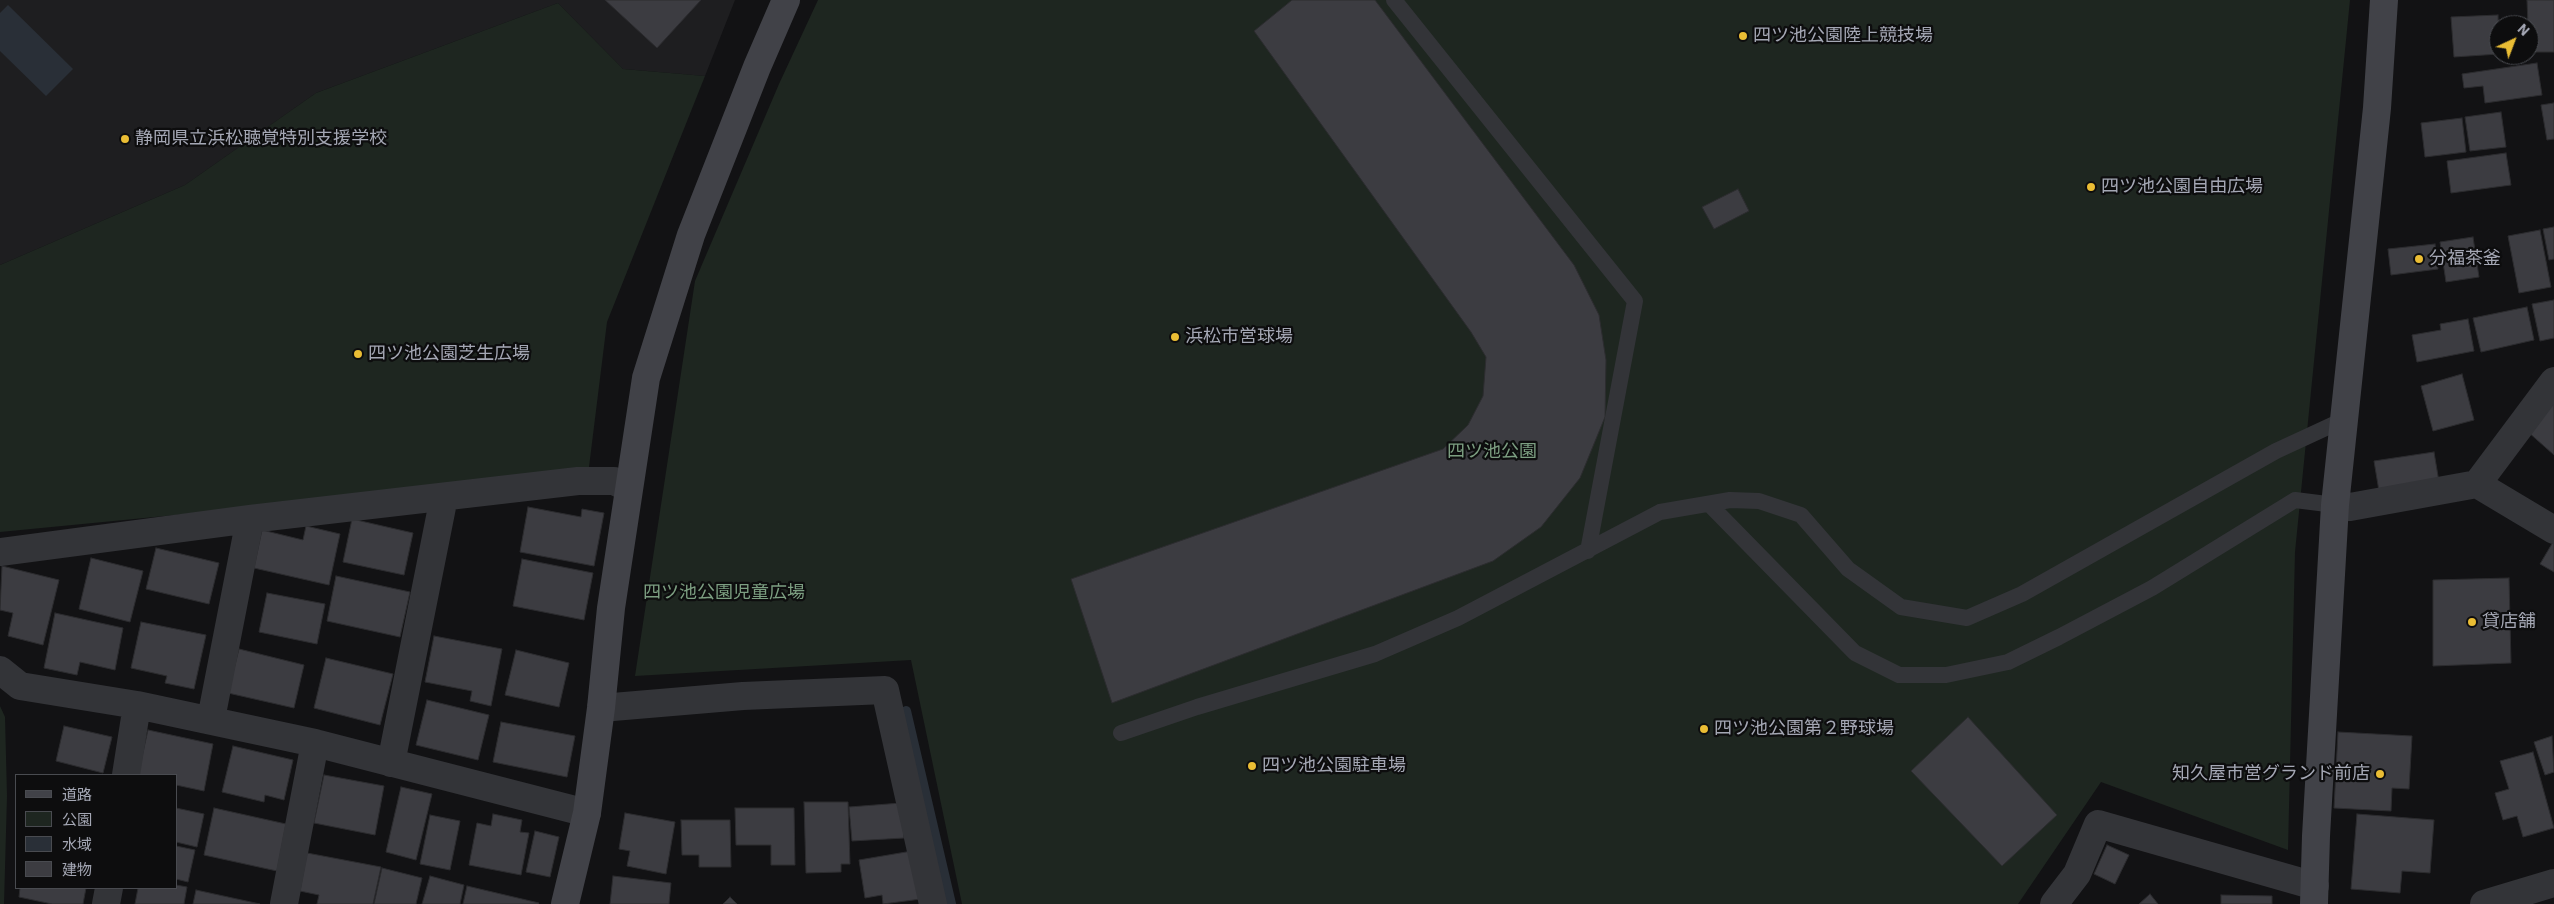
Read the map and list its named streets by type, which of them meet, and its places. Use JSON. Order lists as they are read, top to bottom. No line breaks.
{"parks":["四ツ池公園","四ツ池公園児童広場"],"places":["四ツ池公園陸上競技場","静岡県立浜松聴覚特別支援学校","四ツ池公園自由広場","分福茶釜","浜松市営球場","四ツ池公園芝生広場","貸店舗","四ツ池公園第２野球場","四ツ池公園駐車場","知久屋市営グランド前店"],"legend":["道路","公園","水域","建物"],"north":"top right"}
